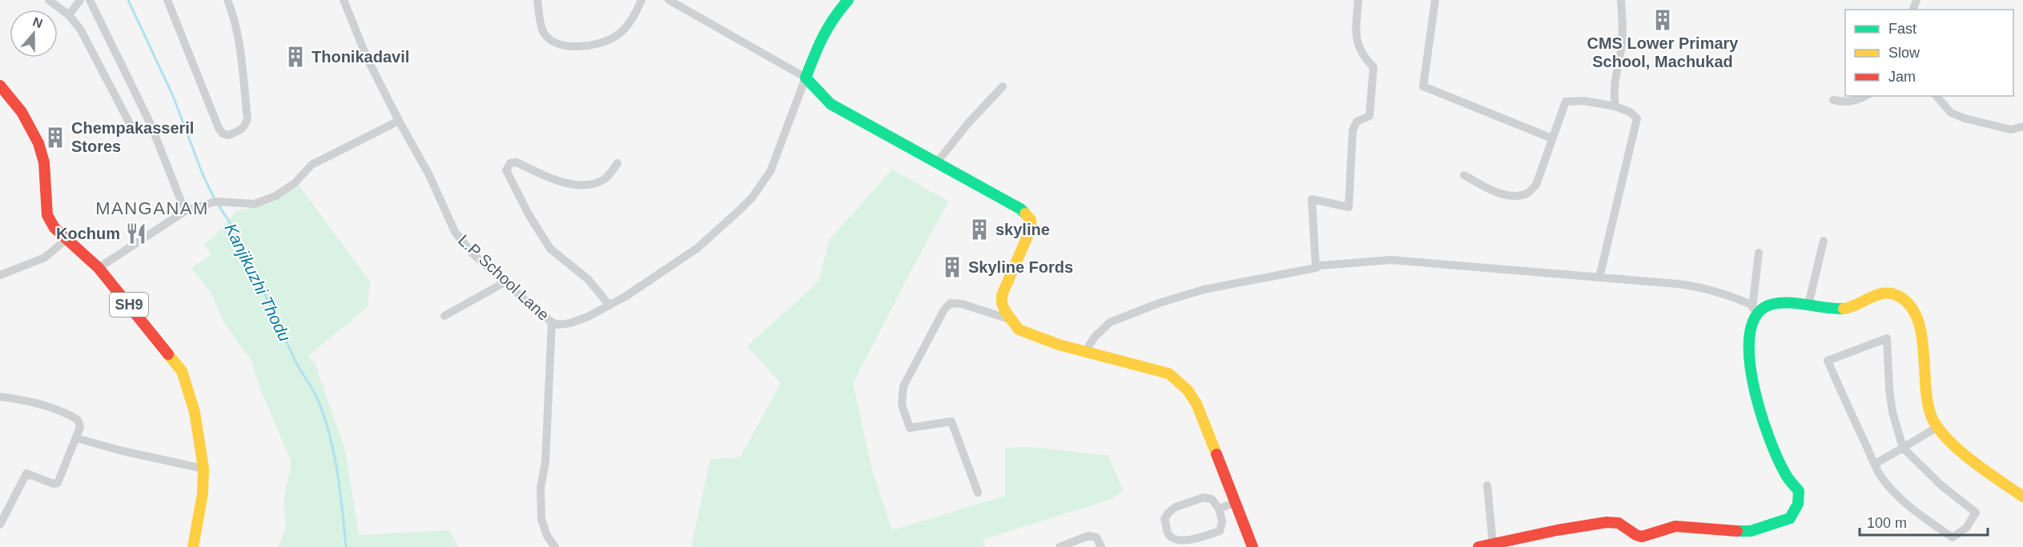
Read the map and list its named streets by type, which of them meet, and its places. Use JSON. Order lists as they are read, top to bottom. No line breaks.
{"streets":{"main road":["SH9"],"street":["L.P School Lane"]},"districts":["MANGANAM"],"water":["Kanjikuzhi Thodu"],"places":{"building":["CMS Lower Primary School, Machukad","Thonikadavil","Chempakasseril Stores","skyline","Skyline Fords"],"restaurant":["Kochum"]},"legend":["Fast","Slow","Jam"],"scale_bar":"100 m","north":"top"}
